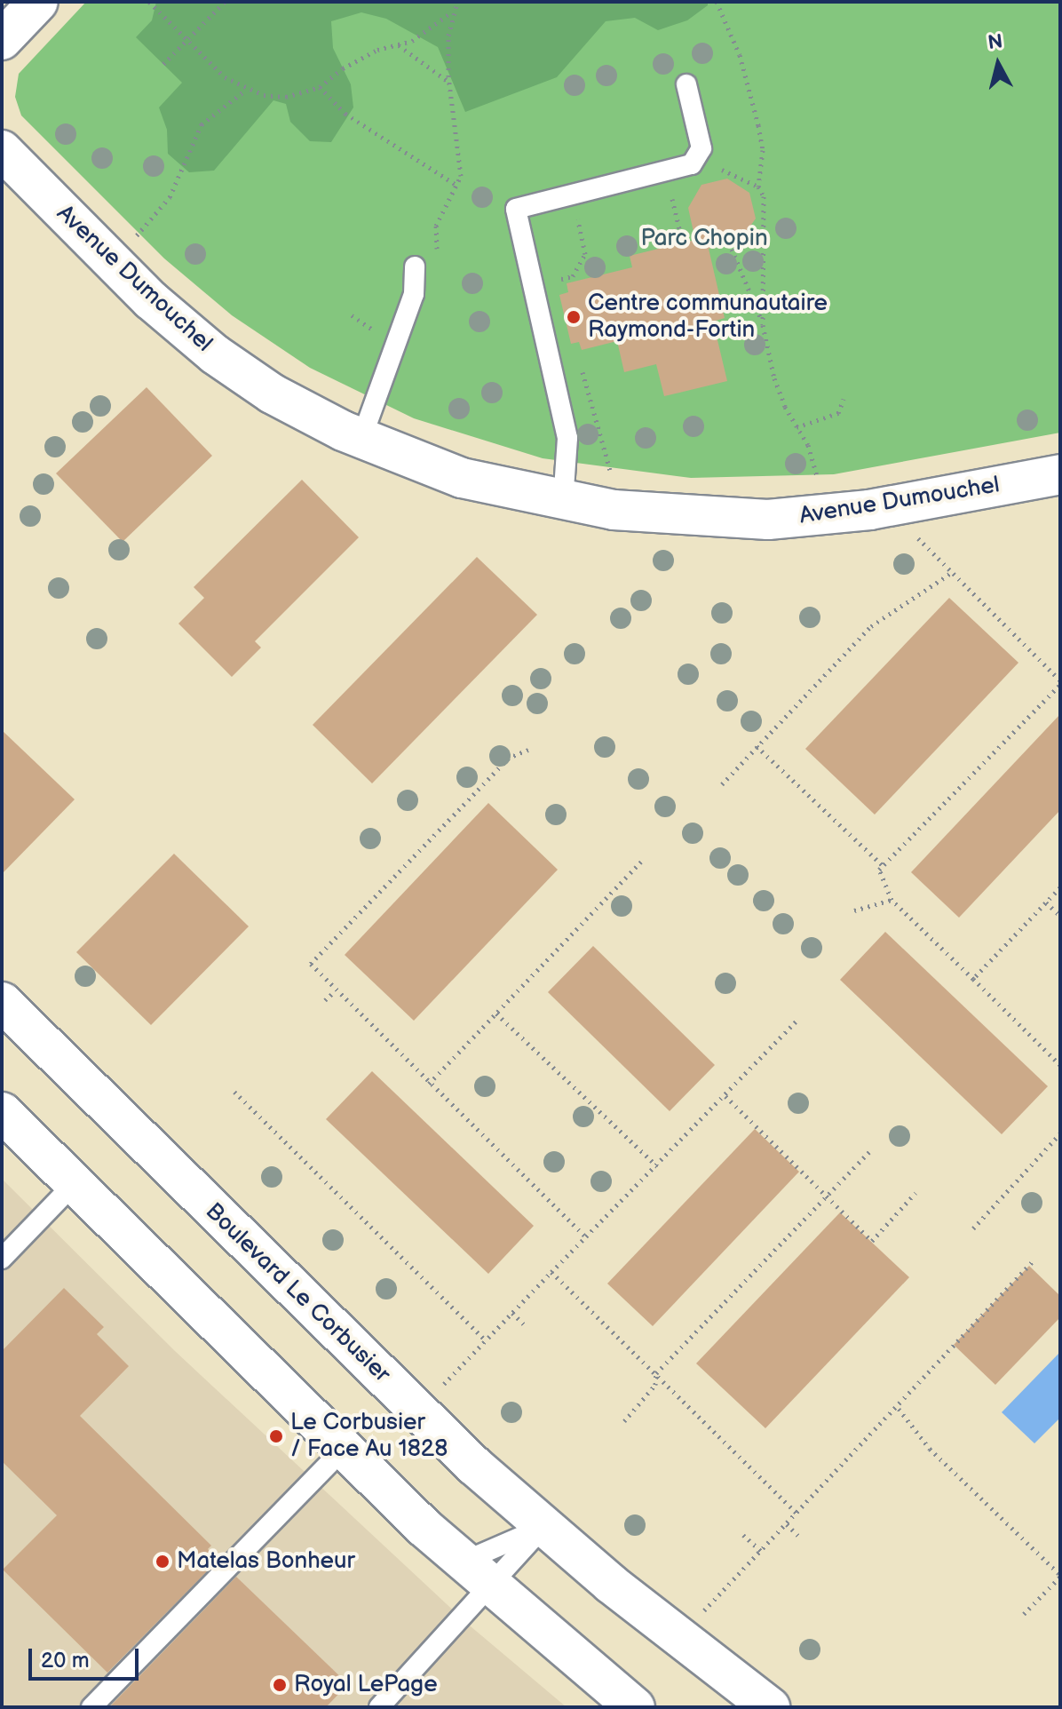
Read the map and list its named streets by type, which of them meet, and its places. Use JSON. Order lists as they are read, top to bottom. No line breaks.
{"streets":{"street":["Avenue Dumouchel","Boulevard Le Corbusier"]},"parks":["Parc Chopin"],"places":["Centre communautaire Raymond-Fortin","Le Corbusier / Face Au 1828","Matelas Bonheur","Royal LePage"],"scale_bar":"20 m","north":"top"}
